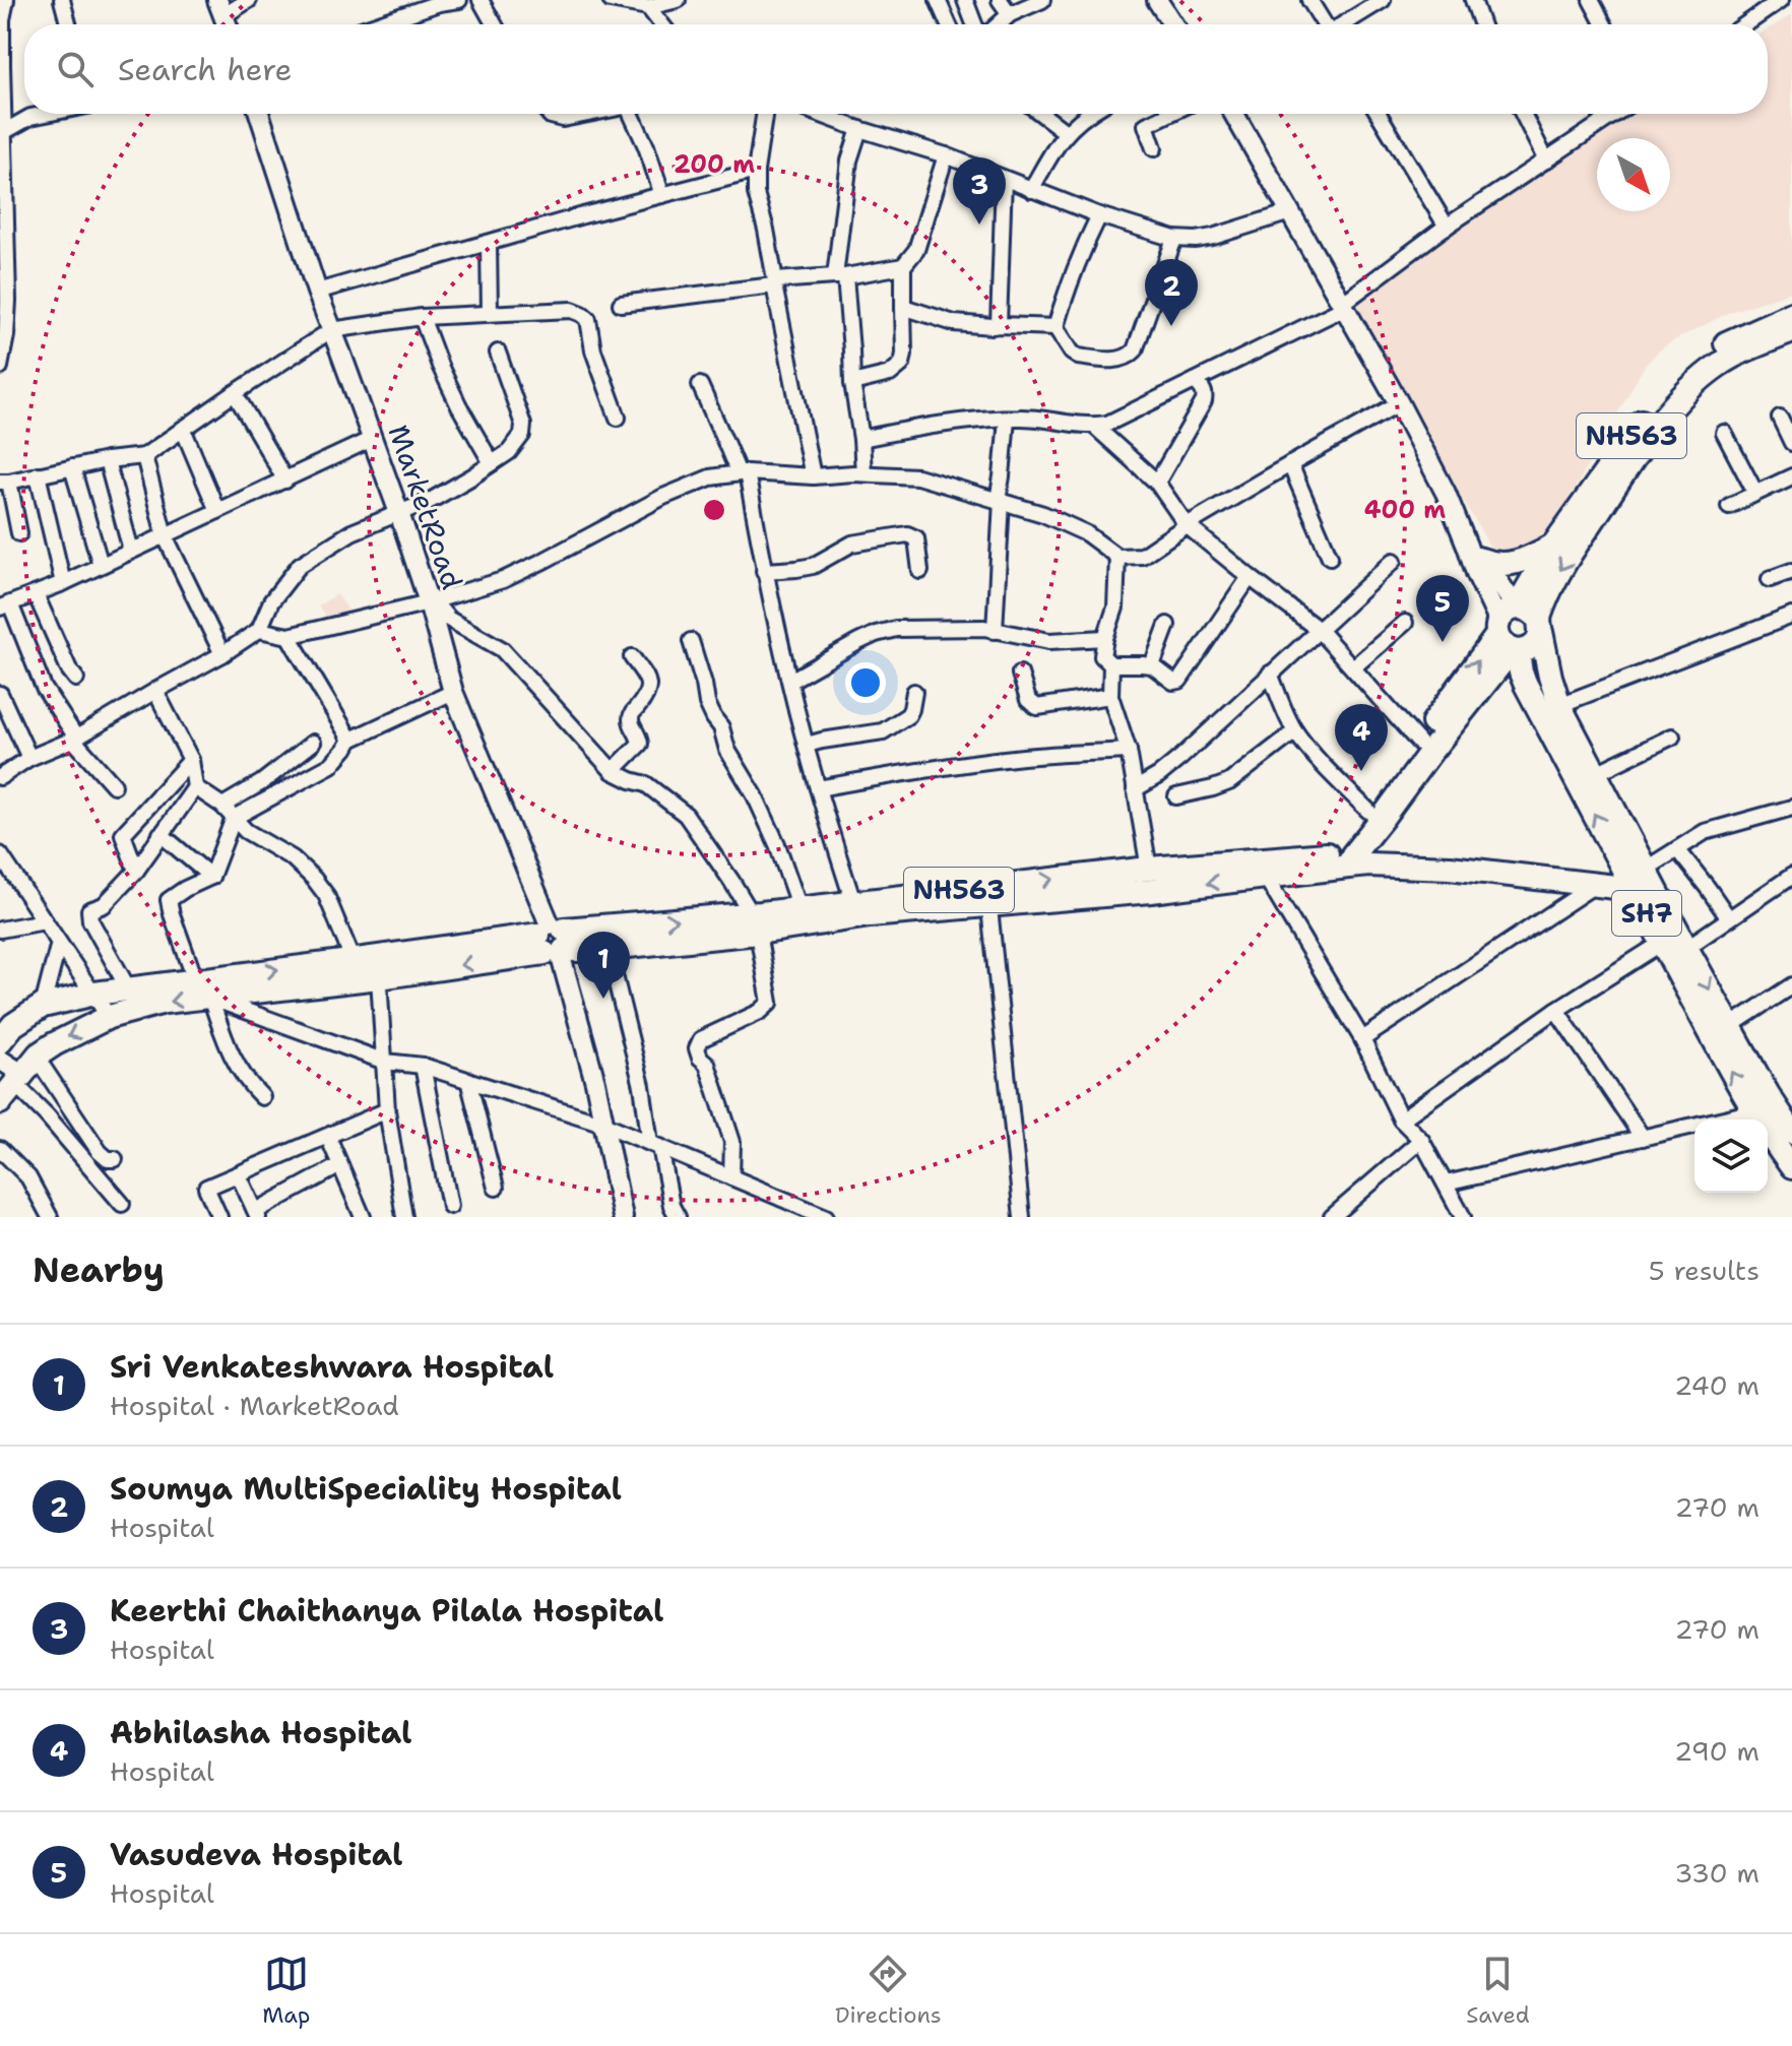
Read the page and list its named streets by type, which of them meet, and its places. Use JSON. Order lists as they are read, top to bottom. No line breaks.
{"streets":{"main road":["NH563","SH7"],"street":["MarketRoad"]},"crossings":[["NH563","MarketRoad"],["NH563","SH7"]],"north":"bottom right","page":{"search":"Search here","pins":["3","2","5","4","1"],"heading":["Nearby","5 results"],"list":[{"mark":"1","name":"Sri Venkateshwara Hospital","note":"Hospital · MarketRoad","value":"240 m"},{"mark":"2","name":"Soumya MultiSpeciality Hospital","note":"Hospital","value":"270 m"},{"mark":"3","name":"Keerthi Chaithanya Pilala Hospital","note":"Hospital","value":"270 m"},{"mark":"4","name":"Abhilasha Hospital","note":"Hospital","value":"290 m"},{"mark":"5","name":"Vasudeva Hospital","note":"Hospital","value":"330 m"}],"nav":["Map","Directions","Saved"]},"rings":["200 m","400 m"]}
